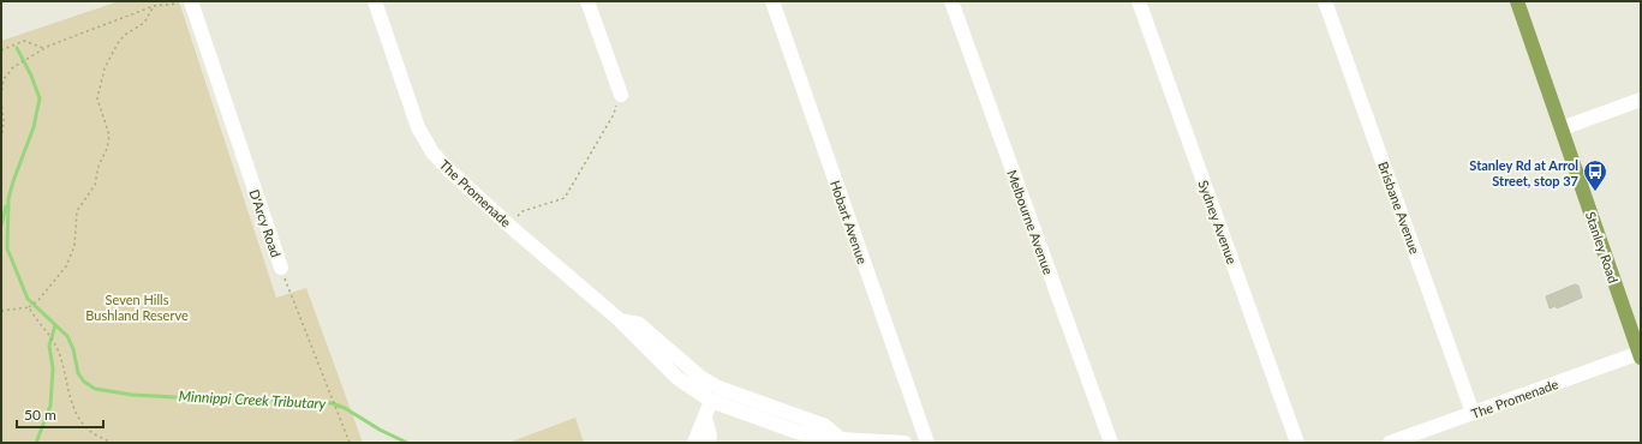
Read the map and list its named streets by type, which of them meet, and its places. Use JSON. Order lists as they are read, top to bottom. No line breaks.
{"streets":{"main road":["Stanley Road"],"street":["The Promenade","Brisbane Avenue","Hobart Avenue","Melbourne Avenue","Sydney Avenue","D'Arcy Road"]},"crossings":[["The Promenade","Brisbane Avenue"],["The Promenade","Stanley Road"]],"water":["Minnippi Creek Tributary"],"parks":["Seven Hills Bushland Reserve"],"places":{"bus stop":["Stanley Rd at Arrol Street, stop 37"]},"scale_bar":"50 m"}
